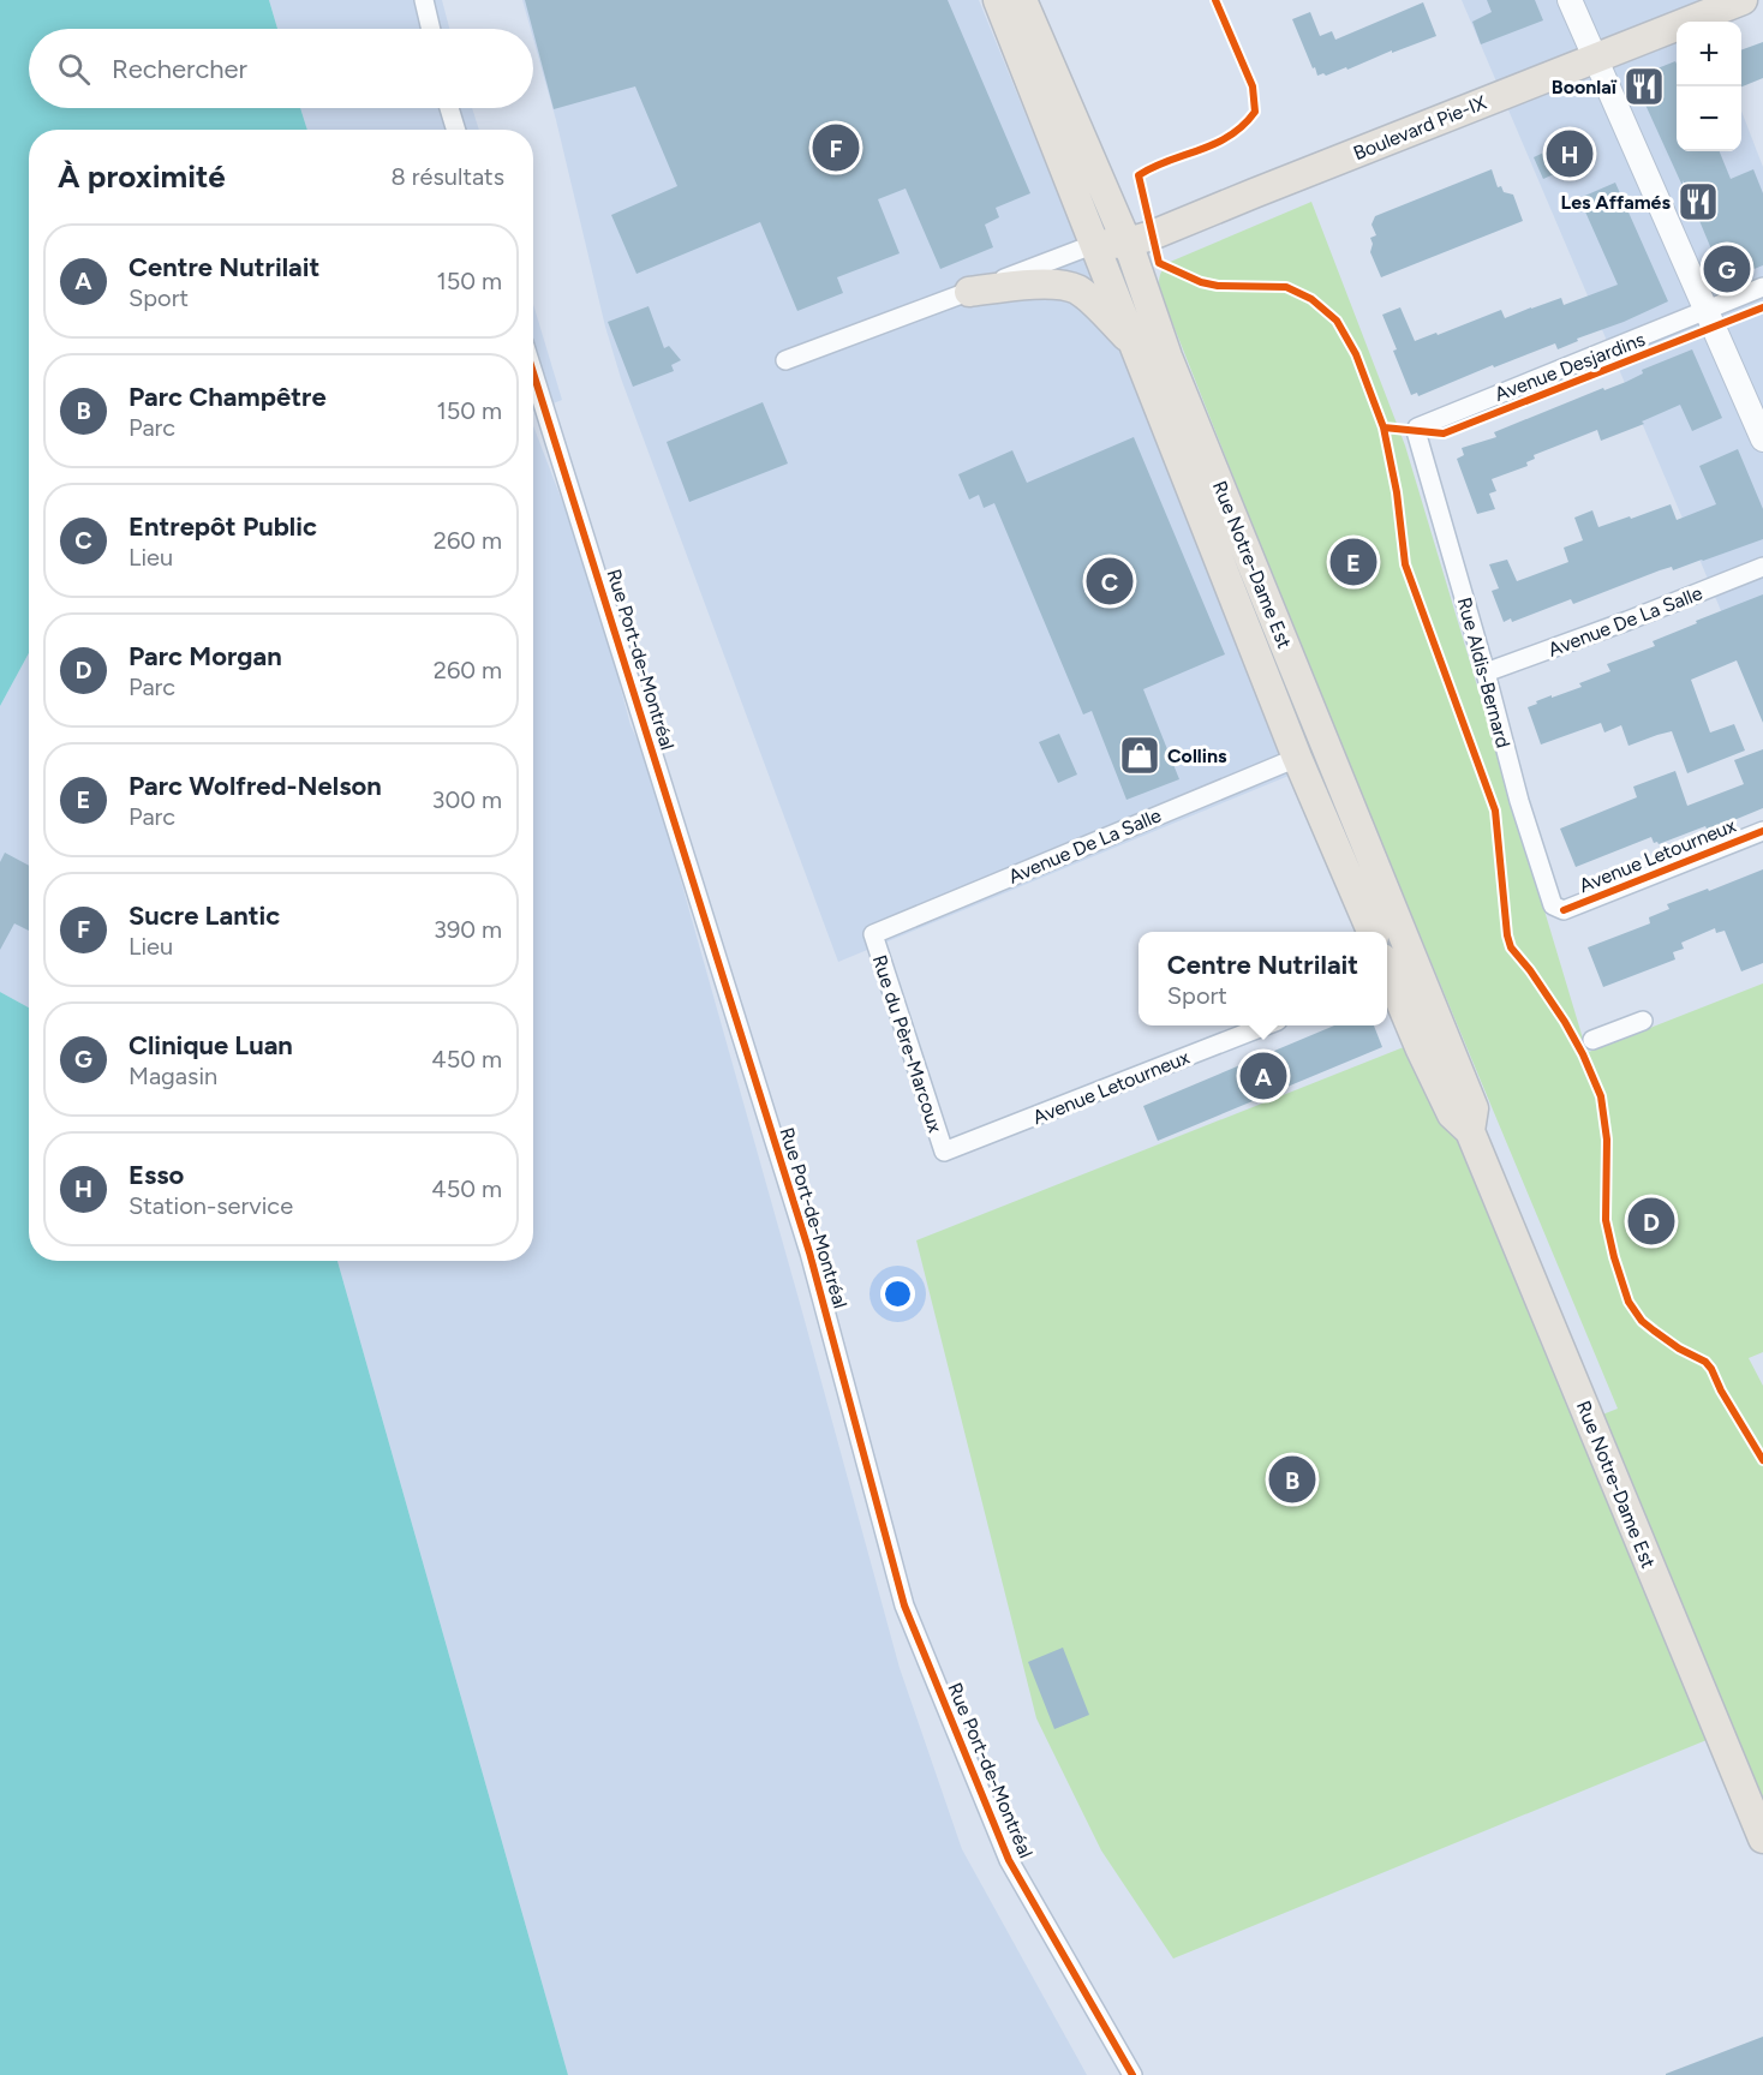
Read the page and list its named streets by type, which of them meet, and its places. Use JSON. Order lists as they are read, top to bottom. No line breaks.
{"streets":{"main road":["Boulevard Pie-IX","Rue Notre-Dame Est"],"street":["Avenue Desjardins","Avenue De La Salle","Rue Port-de-Montréal","Rue Aldis-Bernard","Avenue Letourneux","Rue du Père-Marcoux"]},"crossings":[["Boulevard Pie-IX","Rue Notre-Dame Est"],["Avenue Desjardins","Rue Aldis-Bernard"],["Rue Notre-Dame Est","Avenue De La Salle"],["Avenue De La Salle","Rue Aldis-Bernard"],["Avenue De La Salle","Rue du Père-Marcoux"],["Rue Aldis-Bernard","Avenue Letourneux"],["Avenue Letourneux","Rue du Père-Marcoux"]],"places":{"restaurant":["Boonlaï","Les Affamés"],"shop":["Collins"]},"page":{"map_buttons":["+","−"],"search":"Rechercher","pins":["F","H","G","E","C","A","D","B"],"heading":["À proximité","8 résultats"],"list":[{"mark":"A","name":"Centre Nutrilait","note":"Sport","value":"150 m"},{"mark":"B","name":"Parc Champêtre","note":"Parc","value":"150 m"},{"mark":"C","name":"Entrepôt Public","note":"Lieu","value":"260 m"},{"mark":"D","name":"Parc Morgan","note":"Parc","value":"260 m"},{"mark":"E","name":"Parc Wolfred-Nelson","note":"Parc","value":"300 m"},{"mark":"F","name":"Sucre Lantic","note":"Lieu","value":"390 m"},{"mark":"G","name":"Clinique Luan","note":"Magasin","value":"450 m"},{"mark":"H","name":"Esso","note":"Station-service","value":"450 m"}],"popup":["Centre Nutrilait","Sport"]}}
